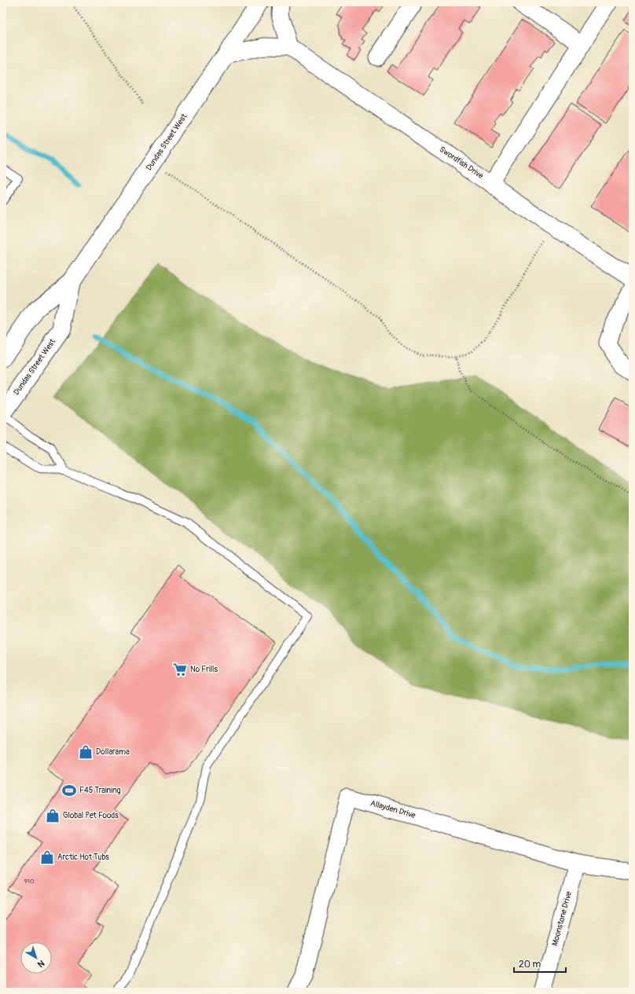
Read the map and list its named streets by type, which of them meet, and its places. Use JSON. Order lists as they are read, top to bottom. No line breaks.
{"streets":{"main road":["Dundas Street West"],"street":["Swordfish Drive","Allayden Drive","Moonstone Drive"]},"crossings":[["Allayden Drive","Moonstone Drive"]],"places":{"supermarket":["No Frills"],"shop":["Dollarama","Global Pet Foods","Arctic Hot Tubs"],"sports":["F45 Training"]},"house_numbers":["910"],"scale_bar":"20 m","north":"bottom right"}
